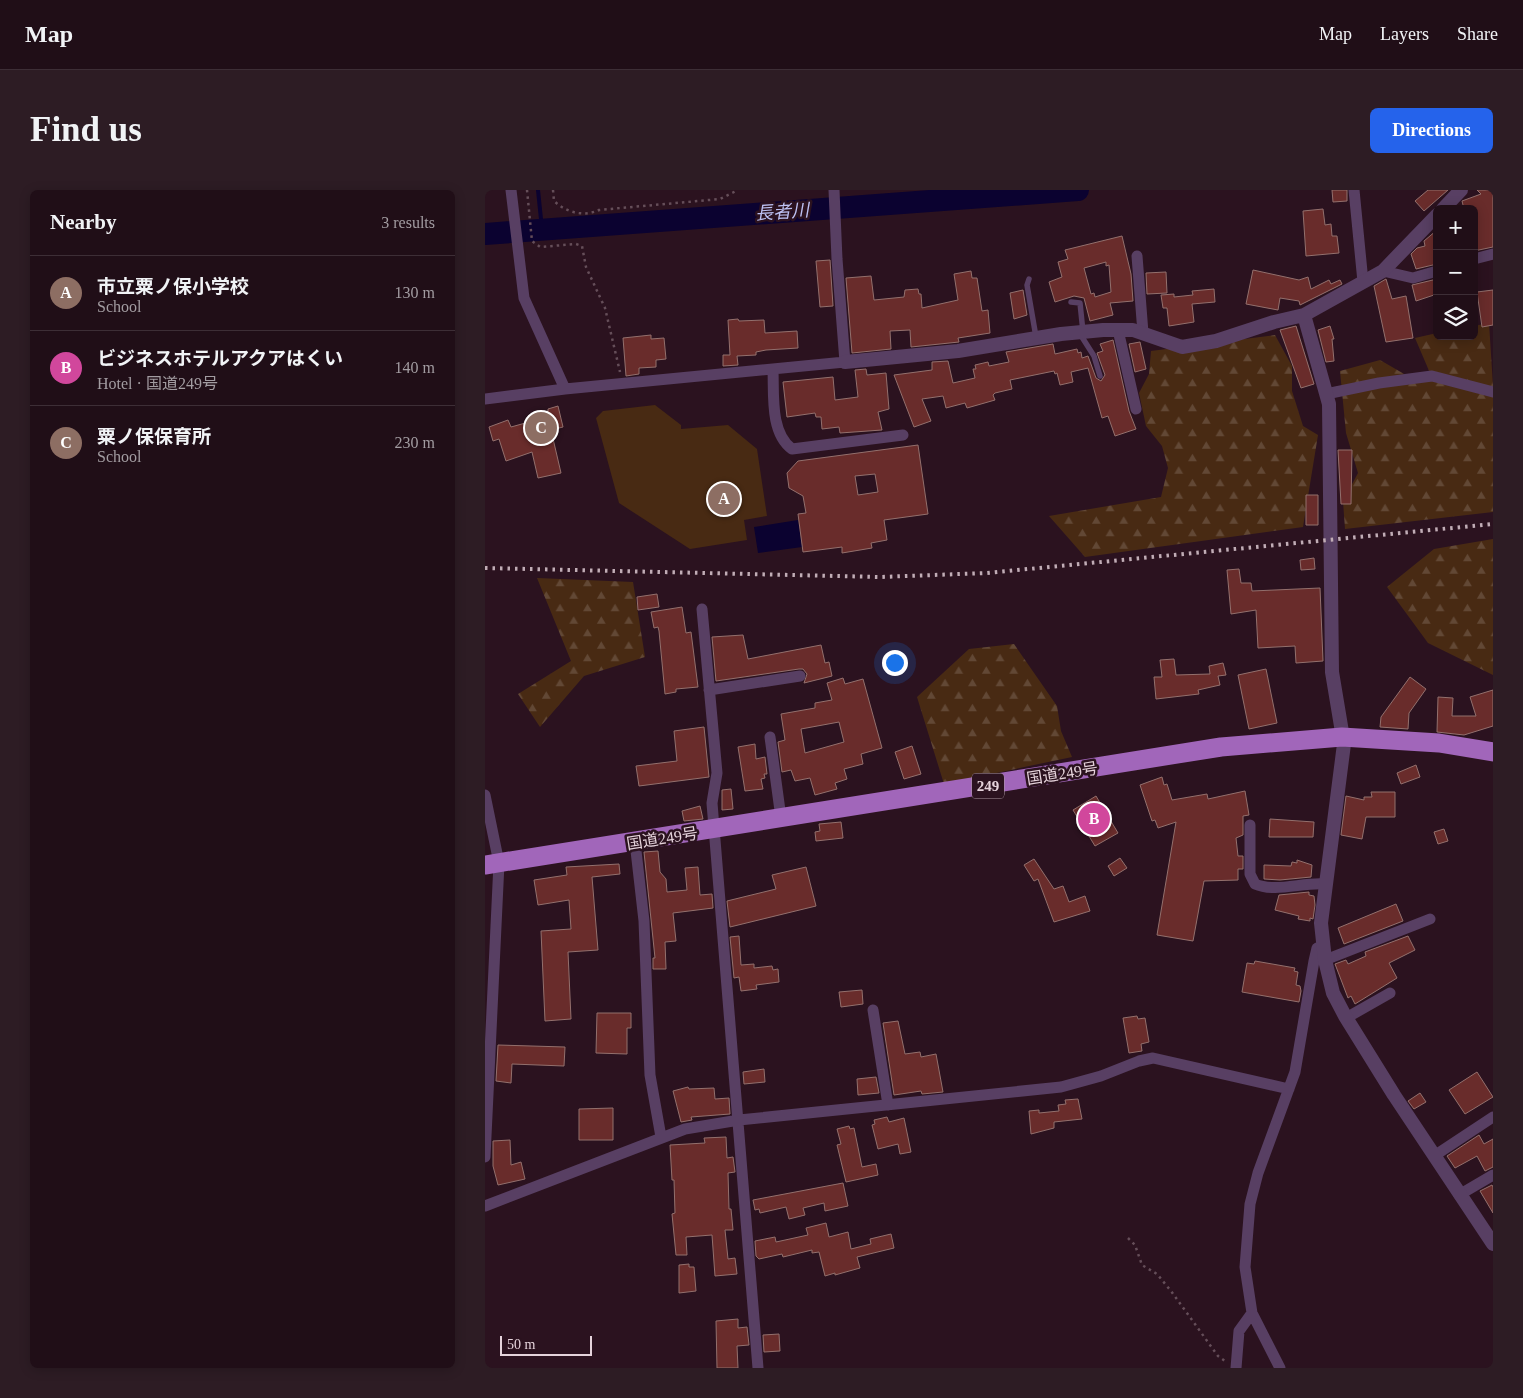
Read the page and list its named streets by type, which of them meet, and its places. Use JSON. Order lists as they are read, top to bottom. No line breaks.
{"streets":{"highway":["国道249号","249"]},"water":["長者川"],"scale_bar":"50 m","page":{"header":"Map","nav":["Map","Layers","Share"],"buttons":"Directions","title":"Find us","heading":["Nearby","3 results"],"map_buttons":["+","−"],"list":[{"mark":"A","name":"市立粟ノ保小学校","note":"School","value":"130 m"},{"mark":"B","name":"ビジネスホテルアクアはくい","note":"Hotel · 国道249号","value":"140 m"},{"mark":"C","name":"粟ノ保保育所","note":"School","value":"230 m"}],"pins":["C","A","B"],"scale":"50 m"}}
